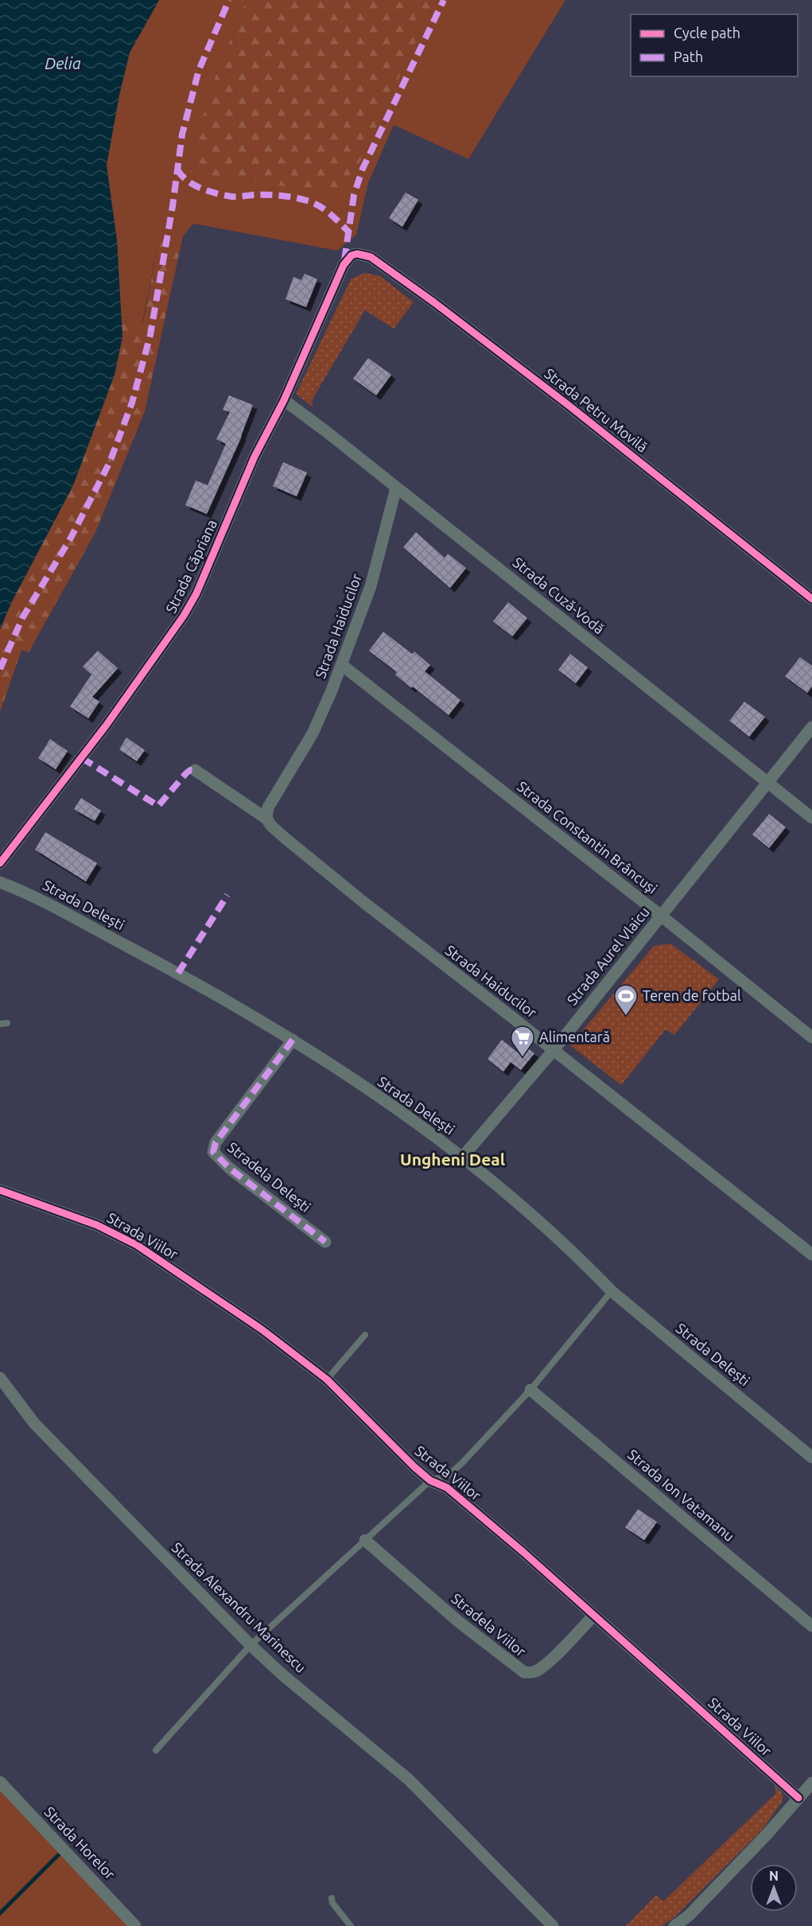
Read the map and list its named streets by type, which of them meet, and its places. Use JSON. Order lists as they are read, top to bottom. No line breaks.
{"streets":{"street":["Strada Petru Movilă","Strada Căpriana","Strada Cuză-Vodă","Strada Haiducilor","Strada Constantin Brâncuşi","Strada Delești","Strada Aurel Vlaicu","Stradela Delești","Strada Viilor","Strada Ion Vatamanu","Strada Alexandru Marinescu","Stradela Viilor","Strada Horelor"]},"crossings":[["Strada Petru Movilă","Strada Căpriana"],["Strada Căpriana","Strada Cuză-Vodă"],["Strada Cuză-Vodă","Strada Haiducilor"],["Strada Cuză-Vodă","Strada Aurel Vlaicu"],["Strada Haiducilor","Strada Constantin Brâncuşi"],["Strada Haiducilor","Strada Aurel Vlaicu"],["Strada Constantin Brâncuşi","Strada Aurel Vlaicu"],["Strada Delești","Strada Aurel Vlaicu"],["Strada Delești","Stradela Delești"],["Strada Viilor","Stradela Viilor"]],"districts":["Ungheni Deal"],"water":["Delia"],"places":{"sports":["Teren de fotbal"],"supermarket":["Alimentară"]},"legend":["Cycle path","Path"],"north":"top"}
